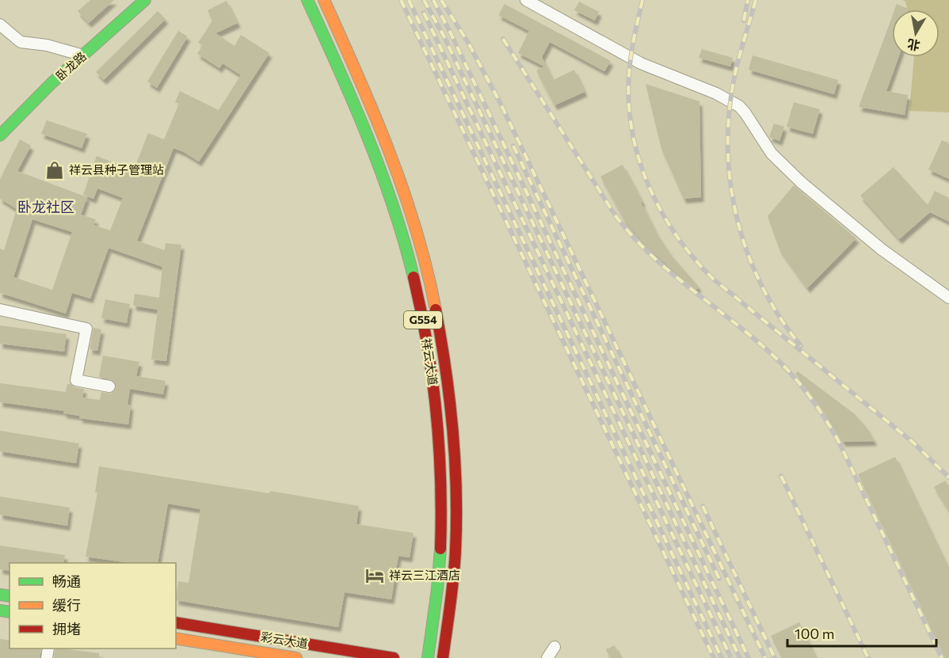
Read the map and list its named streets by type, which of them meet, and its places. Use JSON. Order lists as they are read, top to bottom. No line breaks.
{"streets":{"main road":["卧龙路","G554","祥云大道","彩云大道"]},"districts":["卧龙社区"],"places":{"shop":["祥云县种子管理站"],"hotel":["祥云三江酒店"]},"legend":["畅通","缓行","拥堵"],"scale_bar":"100 m","north":"bottom"}
